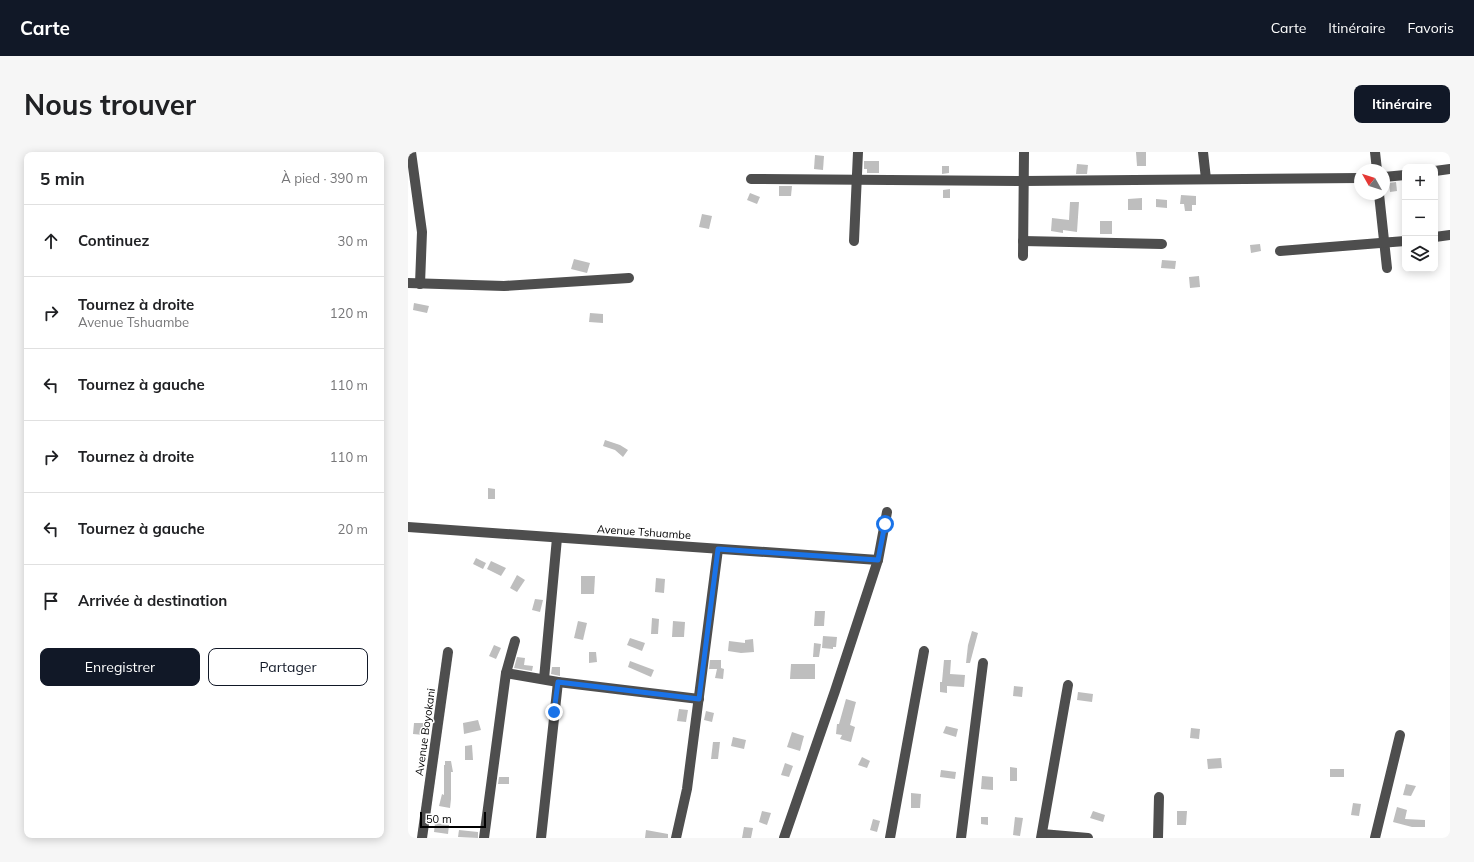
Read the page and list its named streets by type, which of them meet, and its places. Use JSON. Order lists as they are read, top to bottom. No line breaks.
{"streets":{"street":["Avenue Tshuambe","Avenue Boyokani"]},"scale_bar":"50 m","north":"top left","page":{"header":"Carte","nav":["Carte","Itinéraire","Favoris"],"buttons":["Itinéraire",["Enregistrer","Partager"]],"title":"Nous trouver","heading":["5 min","À pied · 390 m"],"map_buttons":["+","−"],"list":[["Continuez","30 m"],["Tournez à droite","Avenue Tshuambe","120 m"],["Tournez à gauche","110 m"],["Tournez à droite","110 m"],["Tournez à gauche","20 m"],"Arrivée à destination"],"scale":"50 m"}}
